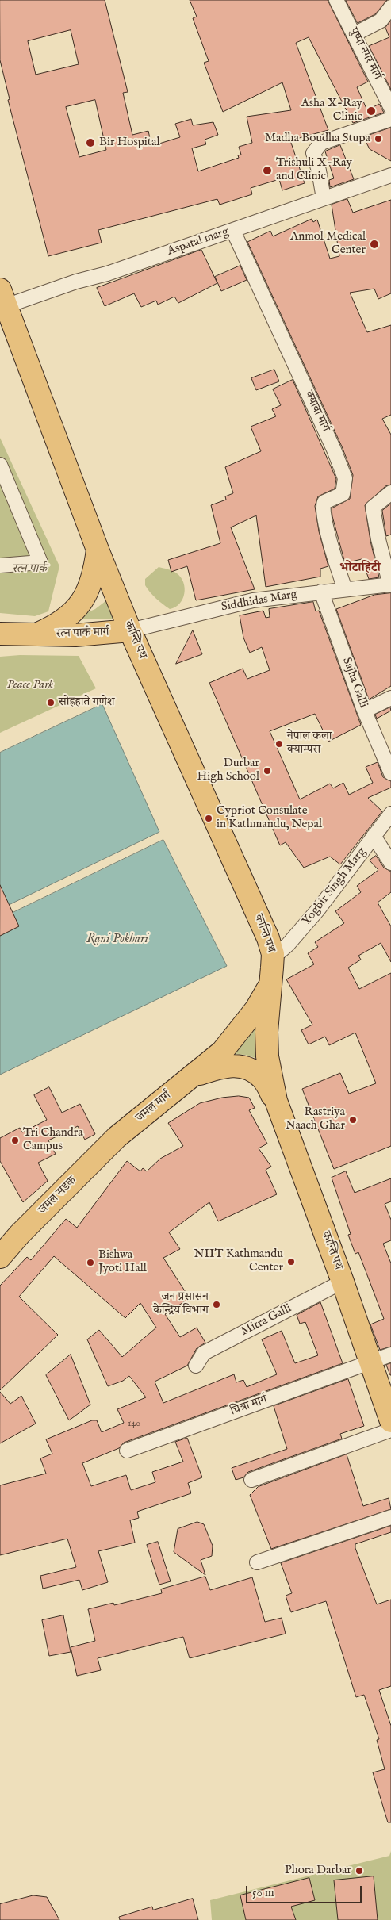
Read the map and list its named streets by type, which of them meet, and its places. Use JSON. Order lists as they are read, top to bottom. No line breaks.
{"streets":{"main road":["रत्न पार्क मार्ग","कान्ति पथ","जमल मार्ग","जमल सडक"],"street":["पुष्पा नगर मार्ग","Aspatal marg","क्याबा मार्ग","Siddhidas Marg","Sajha Galli","Yogbir Singh Marg","Mitra Galli","चित्रा मार्ग"]},"crossings":[["Aspatal marg","क्याबा मार्ग"],["Aspatal marg","कान्ति पथ"],["क्याबा मार्ग","Siddhidas Marg"],["Siddhidas Marg","रत्न पार्क मार्ग"],["Siddhidas Marg","कान्ति पथ"],["Siddhidas Marg","Sajha Galli"],["रत्न पार्क मार्ग","कान्ति पथ"],["कान्ति पथ","Yogbir Singh Marg"],["कान्ति पथ","जमल मार्ग"],["कान्ति पथ","Mitra Galli"],["कान्ति पथ","चित्रा मार्ग"],["जमल मार्ग","जमल सडक"]],"districts":["भोटाहिटी"],"water":["Rani Pokhari"],"parks":["रत्न पार्क","Peace Park"],"places":["Asha X-Ray Clinic","Madha Boudha Stupa","Bir Hospital","Trishuli X-Ray and Clinic","Anmol Medical Center","सोह्रहाते गणेश","नेपाल कला क्याम्पस","Durbar High School","Cypriot Consulate in Kathmandu, Nepal","Rastriya Naach Ghar","Tri Chandra Campus","NIIT Kathmandu Center","Bishwa Jyoti Hall","जन प्रसासन केन्द्रिय विभाग","Phora Darbar"],"house_numbers":["140"],"scale_bar":"50 m"}
